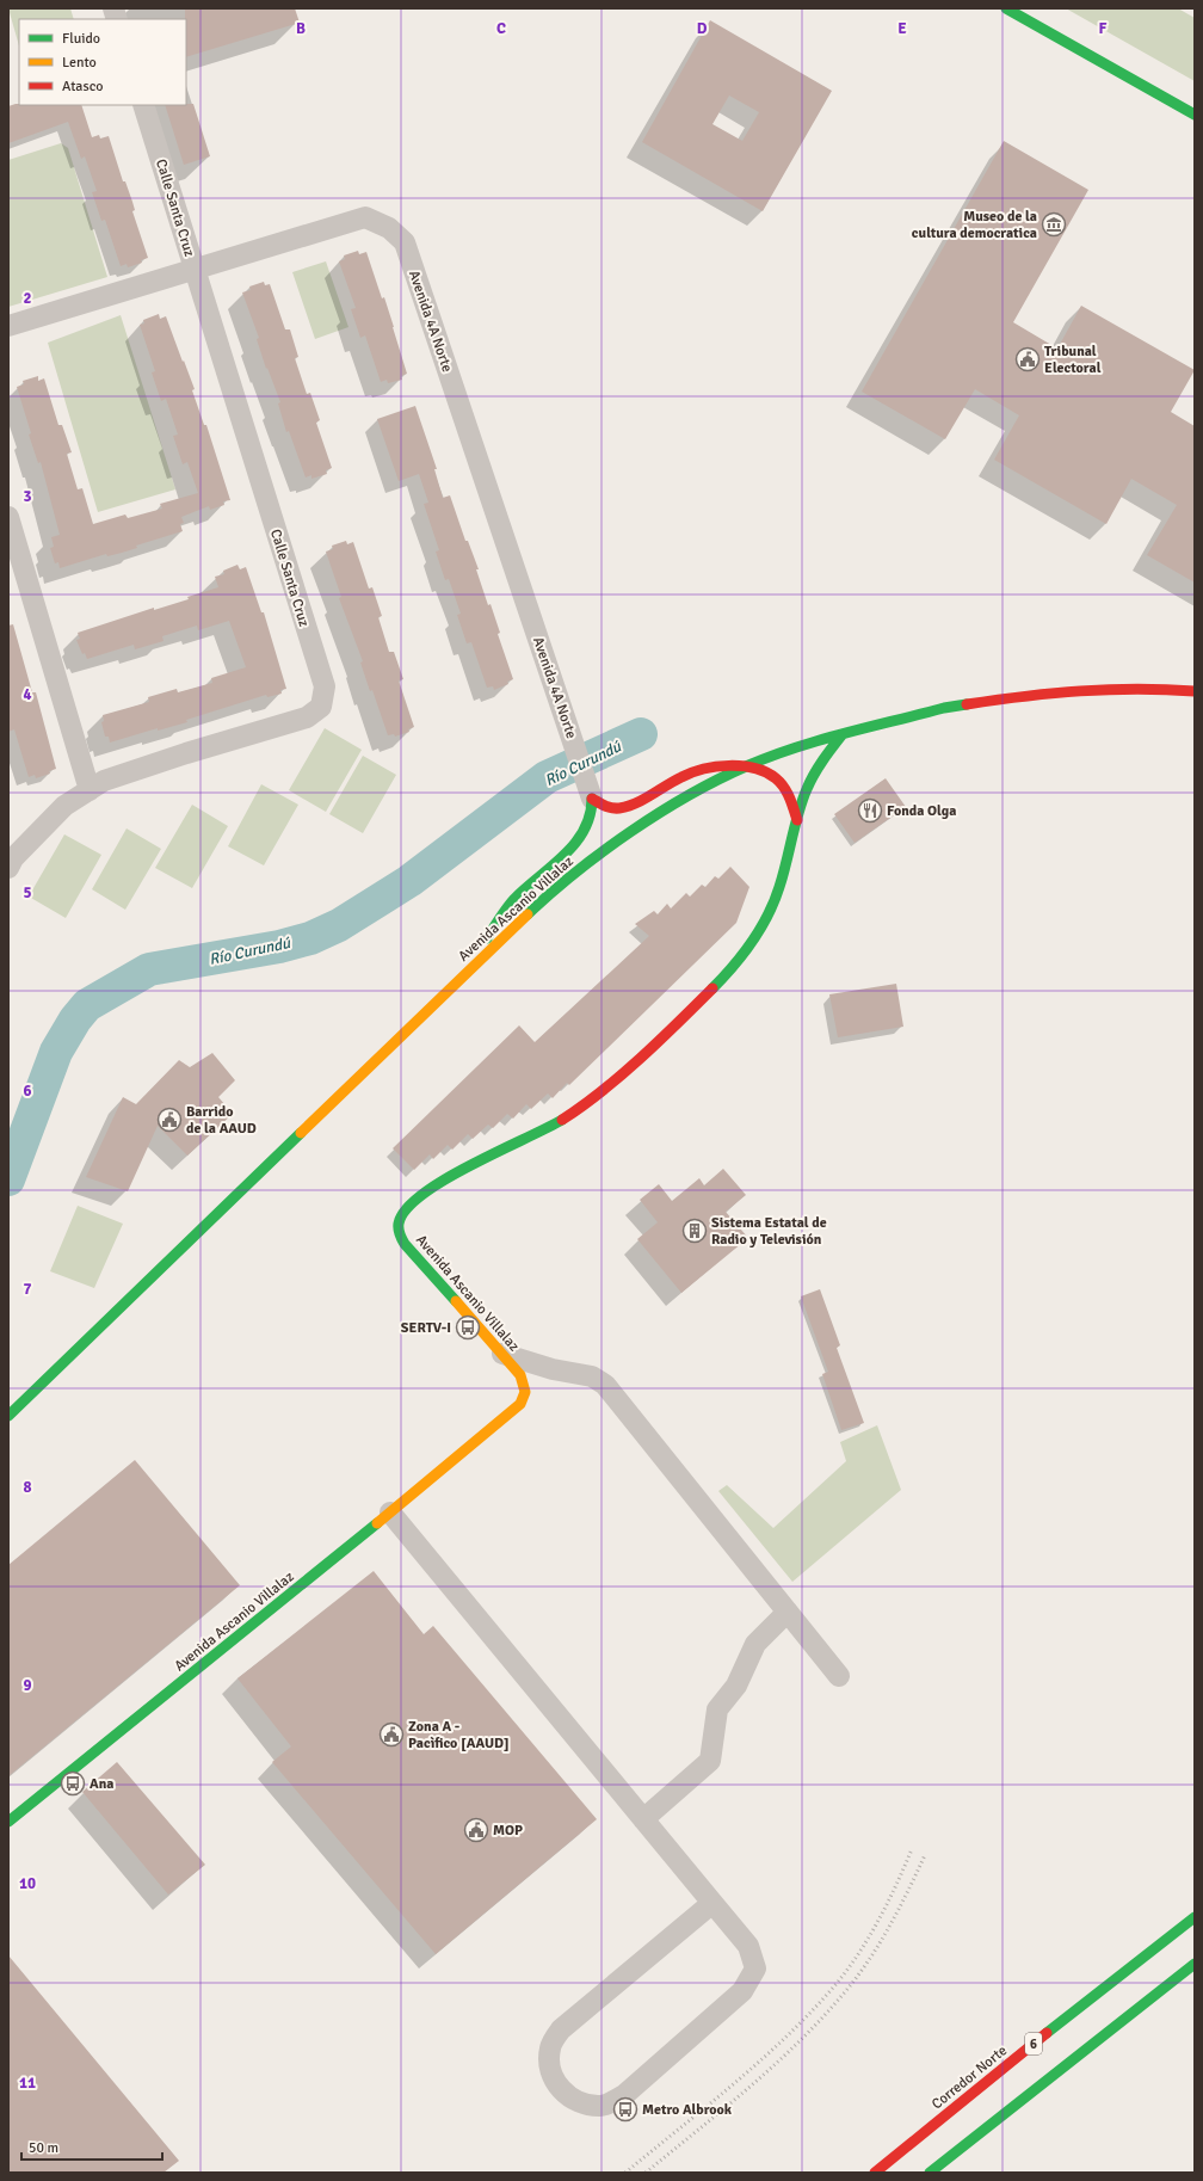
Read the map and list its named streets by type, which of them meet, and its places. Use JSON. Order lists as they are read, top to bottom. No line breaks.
{"streets":{"main road":["Avenida Ascanio Villalaz","6","Corredor Norte"],"street":["Calle Santa Cruz","Avenida 4A Norte"]},"crossings":[["Calle Santa Cruz","Avenida 4A Norte"]],"water":["Río Curundú"],"places":{"museum":["Museo de la cultura democratica"],"public building":["Tribunal Electoral","Barrido de la AAUD","Zona A - Pacìfico [AAUD]","MOP"],"restaurant":["Fonda Olga"],"building":["Sistema Estatal de Radio y Televisión"],"bus stop":["SERTV-I","Ana","Metro Albrook"]},"legend":["Fluido","Lento","Atasco"],"scale_bar":"50 m","grid":{"columns":["B","C","D","E","F"],"rows":["2","3","4","5","6","7","8","9","10","11"]}}
